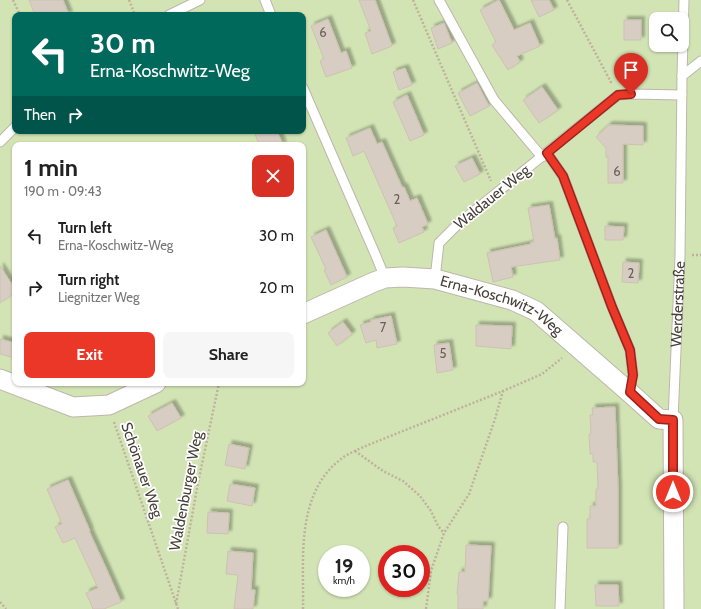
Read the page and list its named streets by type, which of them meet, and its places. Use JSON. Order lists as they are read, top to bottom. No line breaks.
{"streets":{"street":["Werderstraße","Erna-Koschwitz-Weg"],"lane":["Waldauer Weg"],"path":["Schönauer Weg","Waldenburger Weg"]},"crossings":[["Waldauer Weg","Erna-Koschwitz-Weg"],["Werderstraße","Erna-Koschwitz-Weg"],["Schönauer Weg","Waldenburger Weg"]],"house_numbers":["6","6","2","2","7","5"],"page":{"turn":["30 m","Erna-Koschwitz-Weg"],"then":"Then","heading":["1 min","190 m · 09:43"],"list":[{"name":"Turn left","note":"Erna-Koschwitz-Weg","value":"30 m"},{"name":"Turn right","note":"Liegnitzer Weg","value":"20 m"}],"buttons":["Exit","Share"],"speed":"19 km/h","limit":"30"}}
